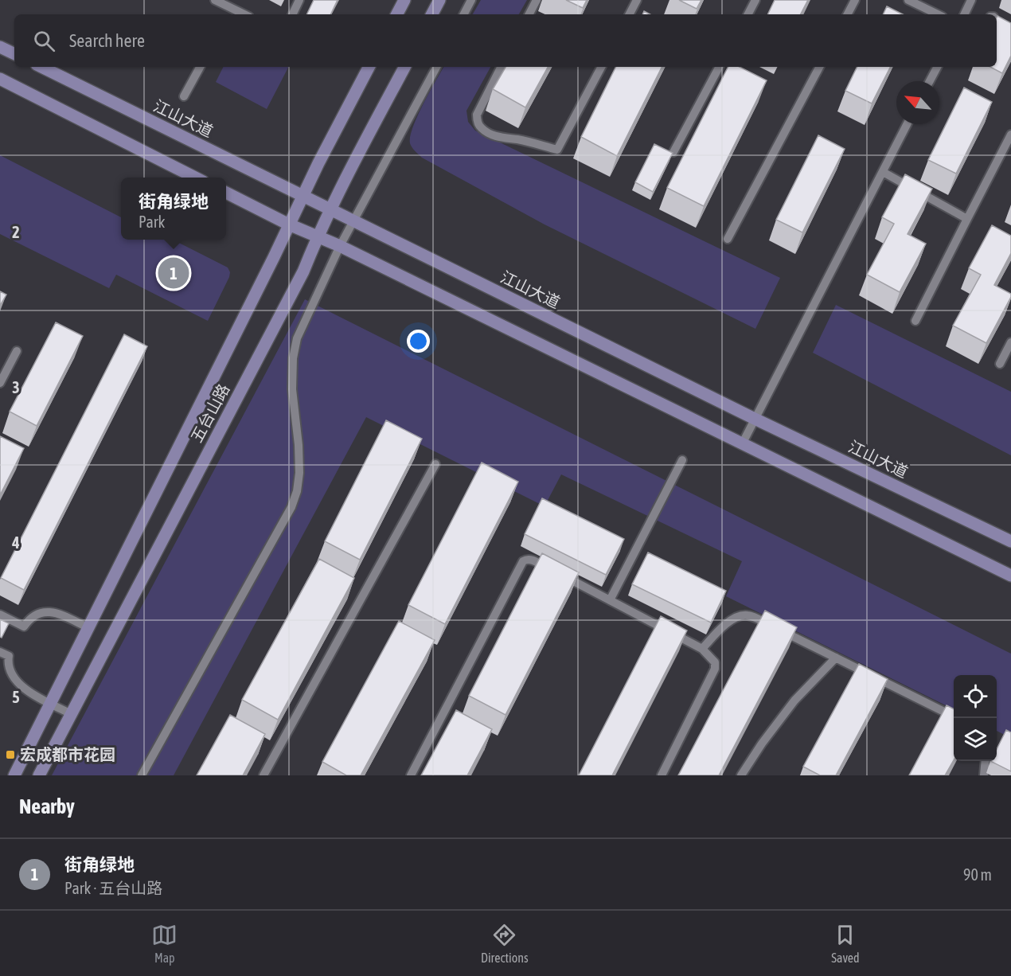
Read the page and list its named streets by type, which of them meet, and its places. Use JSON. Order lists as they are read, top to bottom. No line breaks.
{"streets":{"main road":["江山大道","五台山路"]},"crossings":[["江山大道","五台山路"]],"places":{"transit":["宏成都市花园"]},"north":"top left","page":{"search":"Search here","popup":["街角绿地","Park"],"pins":"1","heading":"Nearby","list":[{"mark":"1","name":"街角绿地","note":"Park · 五台山路","value":"90 m"}],"nav":["Map","Directions","Saved"]},"grid":{"rows":["2","3","4","5"]}}
